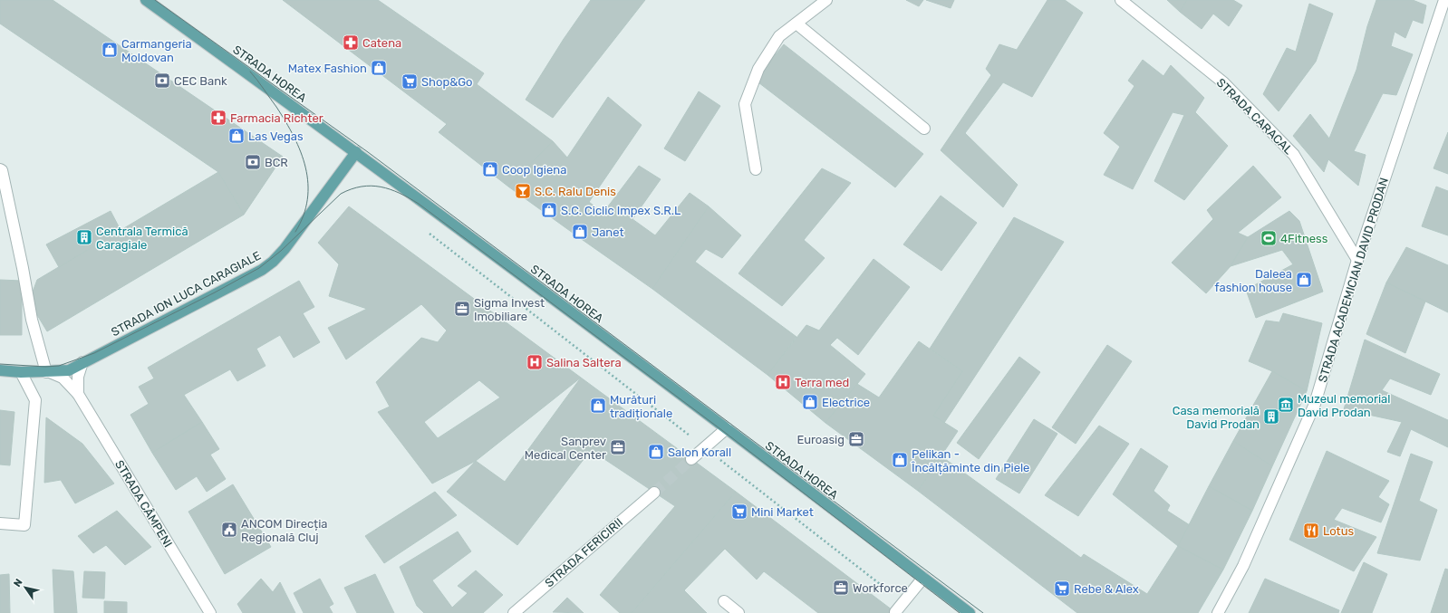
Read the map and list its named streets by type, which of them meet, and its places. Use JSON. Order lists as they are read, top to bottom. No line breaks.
{"streets":{"main road":["STRADA HOREA","STRADA ION LUCA CARAGIALE"],"street":["STRADA CARACAL","STRADA ACADEMICIAN DAVID PRODAN","STRADA CÂMPENI","STRADA FERICIRII"]},"crossings":[["STRADA HOREA","STRADA ION LUCA CARAGIALE"],["STRADA CARACAL","STRADA ACADEMICIAN DAVID PRODAN"],["STRADA ION LUCA CARAGIALE","STRADA CÂMPENI"]],"places":{"pharmacy":["Catena","Farmacia Richter"],"shop":["Carmangeria Moldovan","Matex Fashion","Las Vegas","Coop Igiena","S.C. Ciclic Impex S.R.L","Janet","Daleea fashion house","Electrice","Murături tradiționale","Salon Korall","Pelikan - Încălțăminte din Piele"],"bank":["CEC Bank","BCR"],"supermarket":["Shop&Go","Mini Market","Rebe & Alex"],"bar":["S.C. Ralu Denis"],"building":["Centrala Termică Caragiale","Casa memorială David Prodan"],"sports":["4Fitness"],"office":["Sigma Invest Imobiliare","Euroasig","Sanprev Medical Center","Workforce"],"hospital":["Salina Saltera","Terra med"],"museum":["Muzeul memorial David Prodan"],"public building":["ANCOM Direcția Regională Cluj"],"restaurant":["Lotus"]},"north":"top left"}
